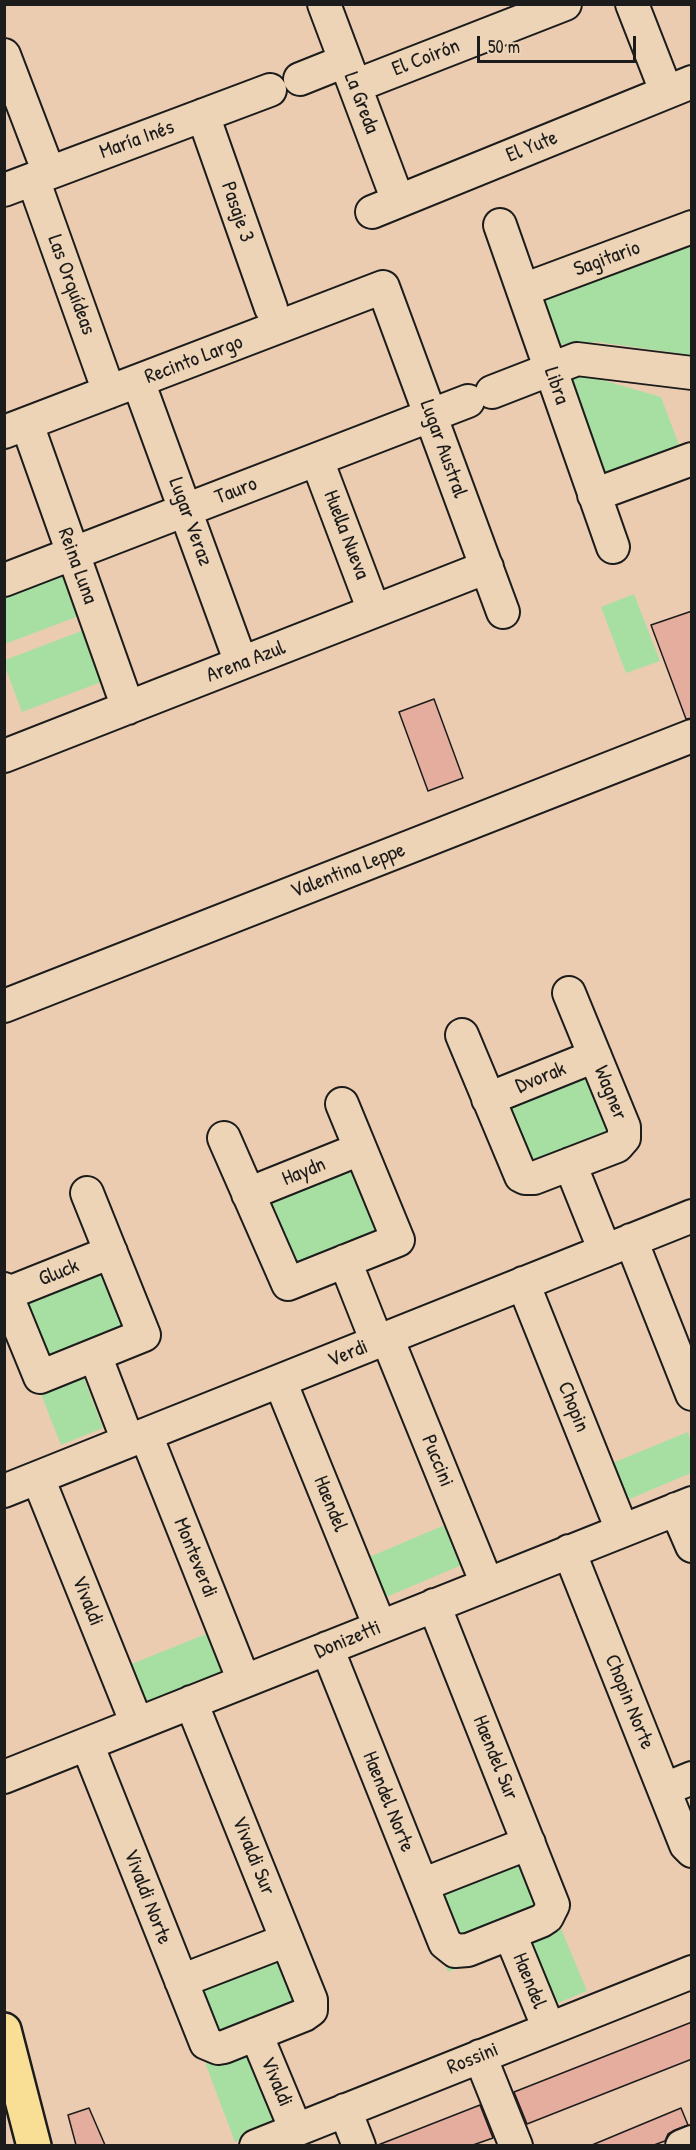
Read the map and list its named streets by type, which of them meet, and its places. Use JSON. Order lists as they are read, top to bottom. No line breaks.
{"streets":{"street":["El Coirón","La Greda","María Inés","El Yute","Pasaje 3","Sagitario","Las Orquídeas","Recinto Largo","Libra","Lugar Austral","Tauro","Lugar Veraz","Huella Nueva","Reina Luna","Arena Azul","Valentina Leppe","Dvorak","Wagner","Haydn","Gluck","Verdi","Chopin","Puccini","Haendel","Monteverdi","Vivaldi","Donizetti","Chopin Norte","Haendel Sur","Haendel Norte","Vivaldi Sur","Vivaldi Norte","Rossini"]},"crossings":[["El Coirón","La Greda"],["La Greda","El Yute"],["María Inés","Pasaje 3"],["María Inés","Las Orquídeas"],["Sagitario","Libra"],["Las Orquídeas","Recinto Largo"],["Recinto Largo","Lugar Austral"],["Recinto Largo","Lugar Veraz"],["Recinto Largo","Reina Luna"],["Libra","Tauro"],["Lugar Austral","Tauro"],["Lugar Austral","Arena Azul"],["Tauro","Lugar Veraz"],["Tauro","Huella Nueva"],["Tauro","Reina Luna"],["Lugar Veraz","Arena Azul"],["Huella Nueva","Arena Azul"],["Reina Luna","Arena Azul"],["Dvorak","Wagner"],["Verdi","Chopin"],["Verdi","Puccini"],["Verdi","Haendel"],["Verdi","Monteverdi"],["Verdi","Vivaldi"],["Chopin","Donizetti"],["Puccini","Donizetti"],["Haendel","Donizetti"],["Haendel","Haendel Sur"],["Haendel","Haendel Norte"],["Haendel","Rossini"],["Monteverdi","Donizetti"],["Vivaldi","Donizetti"],["Vivaldi","Vivaldi Sur"],["Vivaldi","Vivaldi Norte"],["Vivaldi","Rossini"],["Donizetti","Chopin Norte"],["Donizetti","Haendel Sur"],["Donizetti","Haendel Norte"],["Donizetti","Vivaldi Sur"],["Donizetti","Vivaldi Norte"]],"scale_bar":"50 m"}
